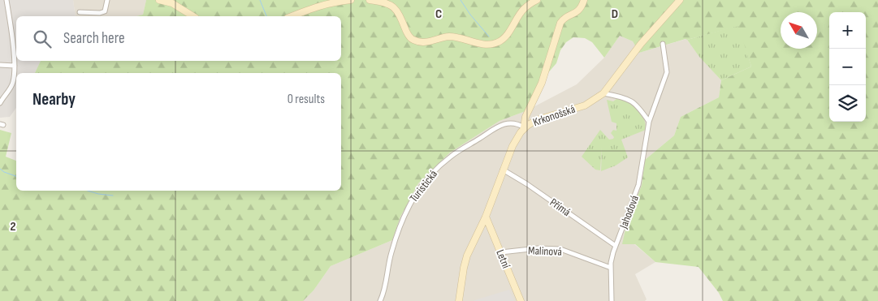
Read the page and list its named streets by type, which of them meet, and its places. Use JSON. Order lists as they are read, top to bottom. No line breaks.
{"streets":{"street":["Krkonošská","Turistická","Přímá","Jahodová","Malinová","Letní"]},"crossings":[["Krkonošská","Turistická"],["Krkonošská","Přímá"],["Krkonošská","Letní"],["Přímá","Jahodová"],["Jahodová","Malinová"],["Malinová","Letní"]],"north":"top left","page":{"map_buttons":["+","−"],"search":"Search here","heading":["Nearby","0 results"]},"grid":{"columns":["C","D"],"rows":["2"]}}
